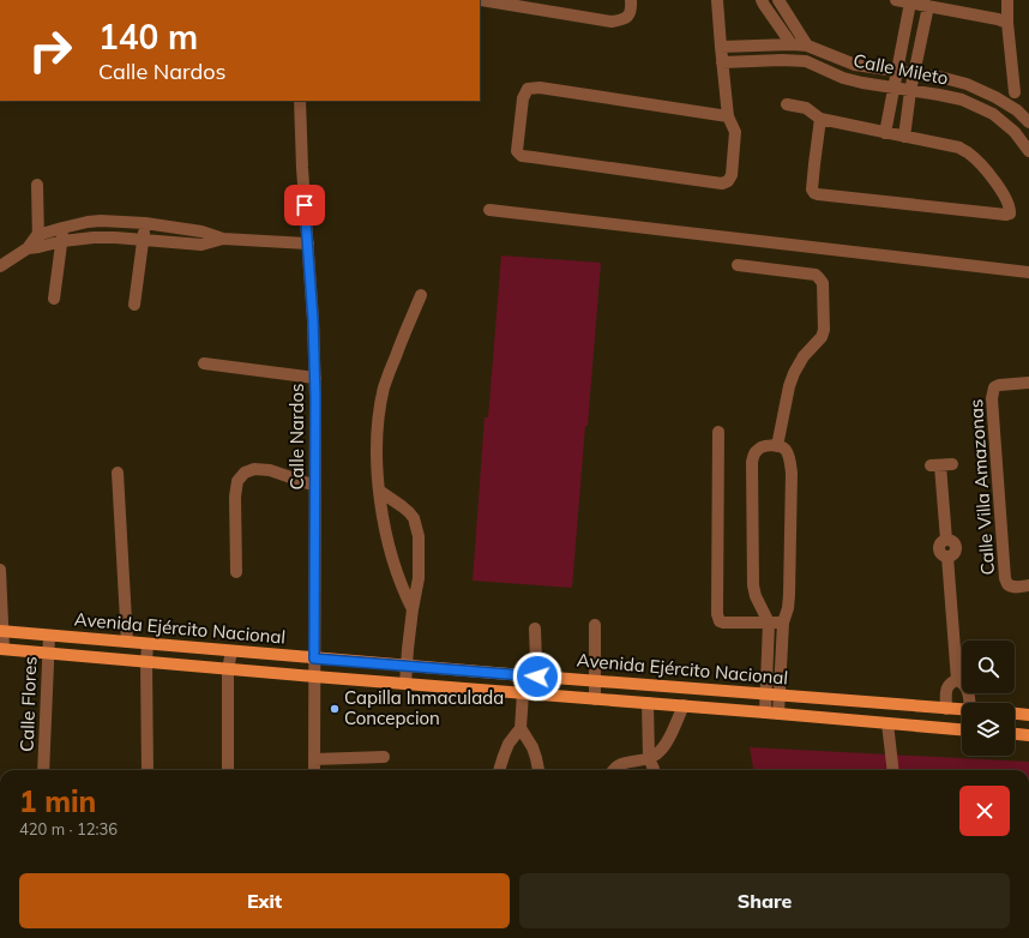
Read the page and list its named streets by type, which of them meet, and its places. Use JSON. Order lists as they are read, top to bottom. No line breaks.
{"streets":{"main road":["Avenida Ejército Nacional"],"street":["Calle Mileto","Calle Nardos","Calle Villa Amazonas","Calle Flores"]},"crossings":[["Calle Nardos","Avenida Ejército Nacional"],["Avenida Ejército Nacional","Calle Flores"]],"places":["Capilla Inmaculada Concepcion"],"page":{"turn":["140 m","Calle Nardos"],"heading":["1 min","420 m · 12:36"],"buttons":["Exit","Share"]}}
